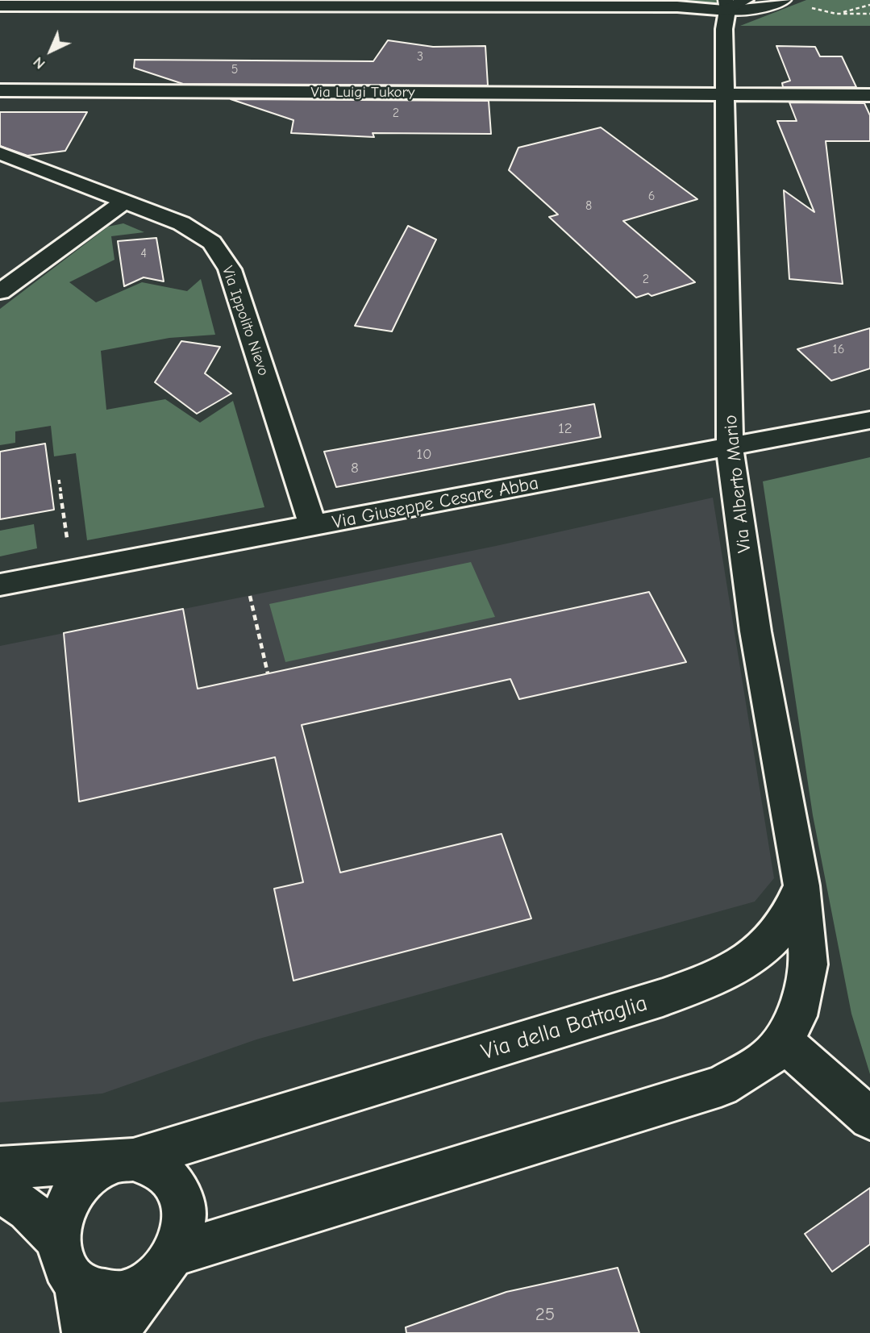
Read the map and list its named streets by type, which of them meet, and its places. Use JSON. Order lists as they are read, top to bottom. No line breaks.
{"streets":{"street":["Via Luigi Tukory","Via Ippolito Nievo","Via Alberto Mario","Via Giuseppe Cesare Abba","Via della Battaglia"]},"crossings":[["Via Luigi Tukory","Via Alberto Mario"],["Via Ippolito Nievo","Via Giuseppe Cesare Abba"],["Via Alberto Mario","Via Giuseppe Cesare Abba"],["Via Alberto Mario","Via della Battaglia"]],"house_numbers":["3","5","2","6","8","4","2","16","12","10","8","25"],"north":"bottom left"}
